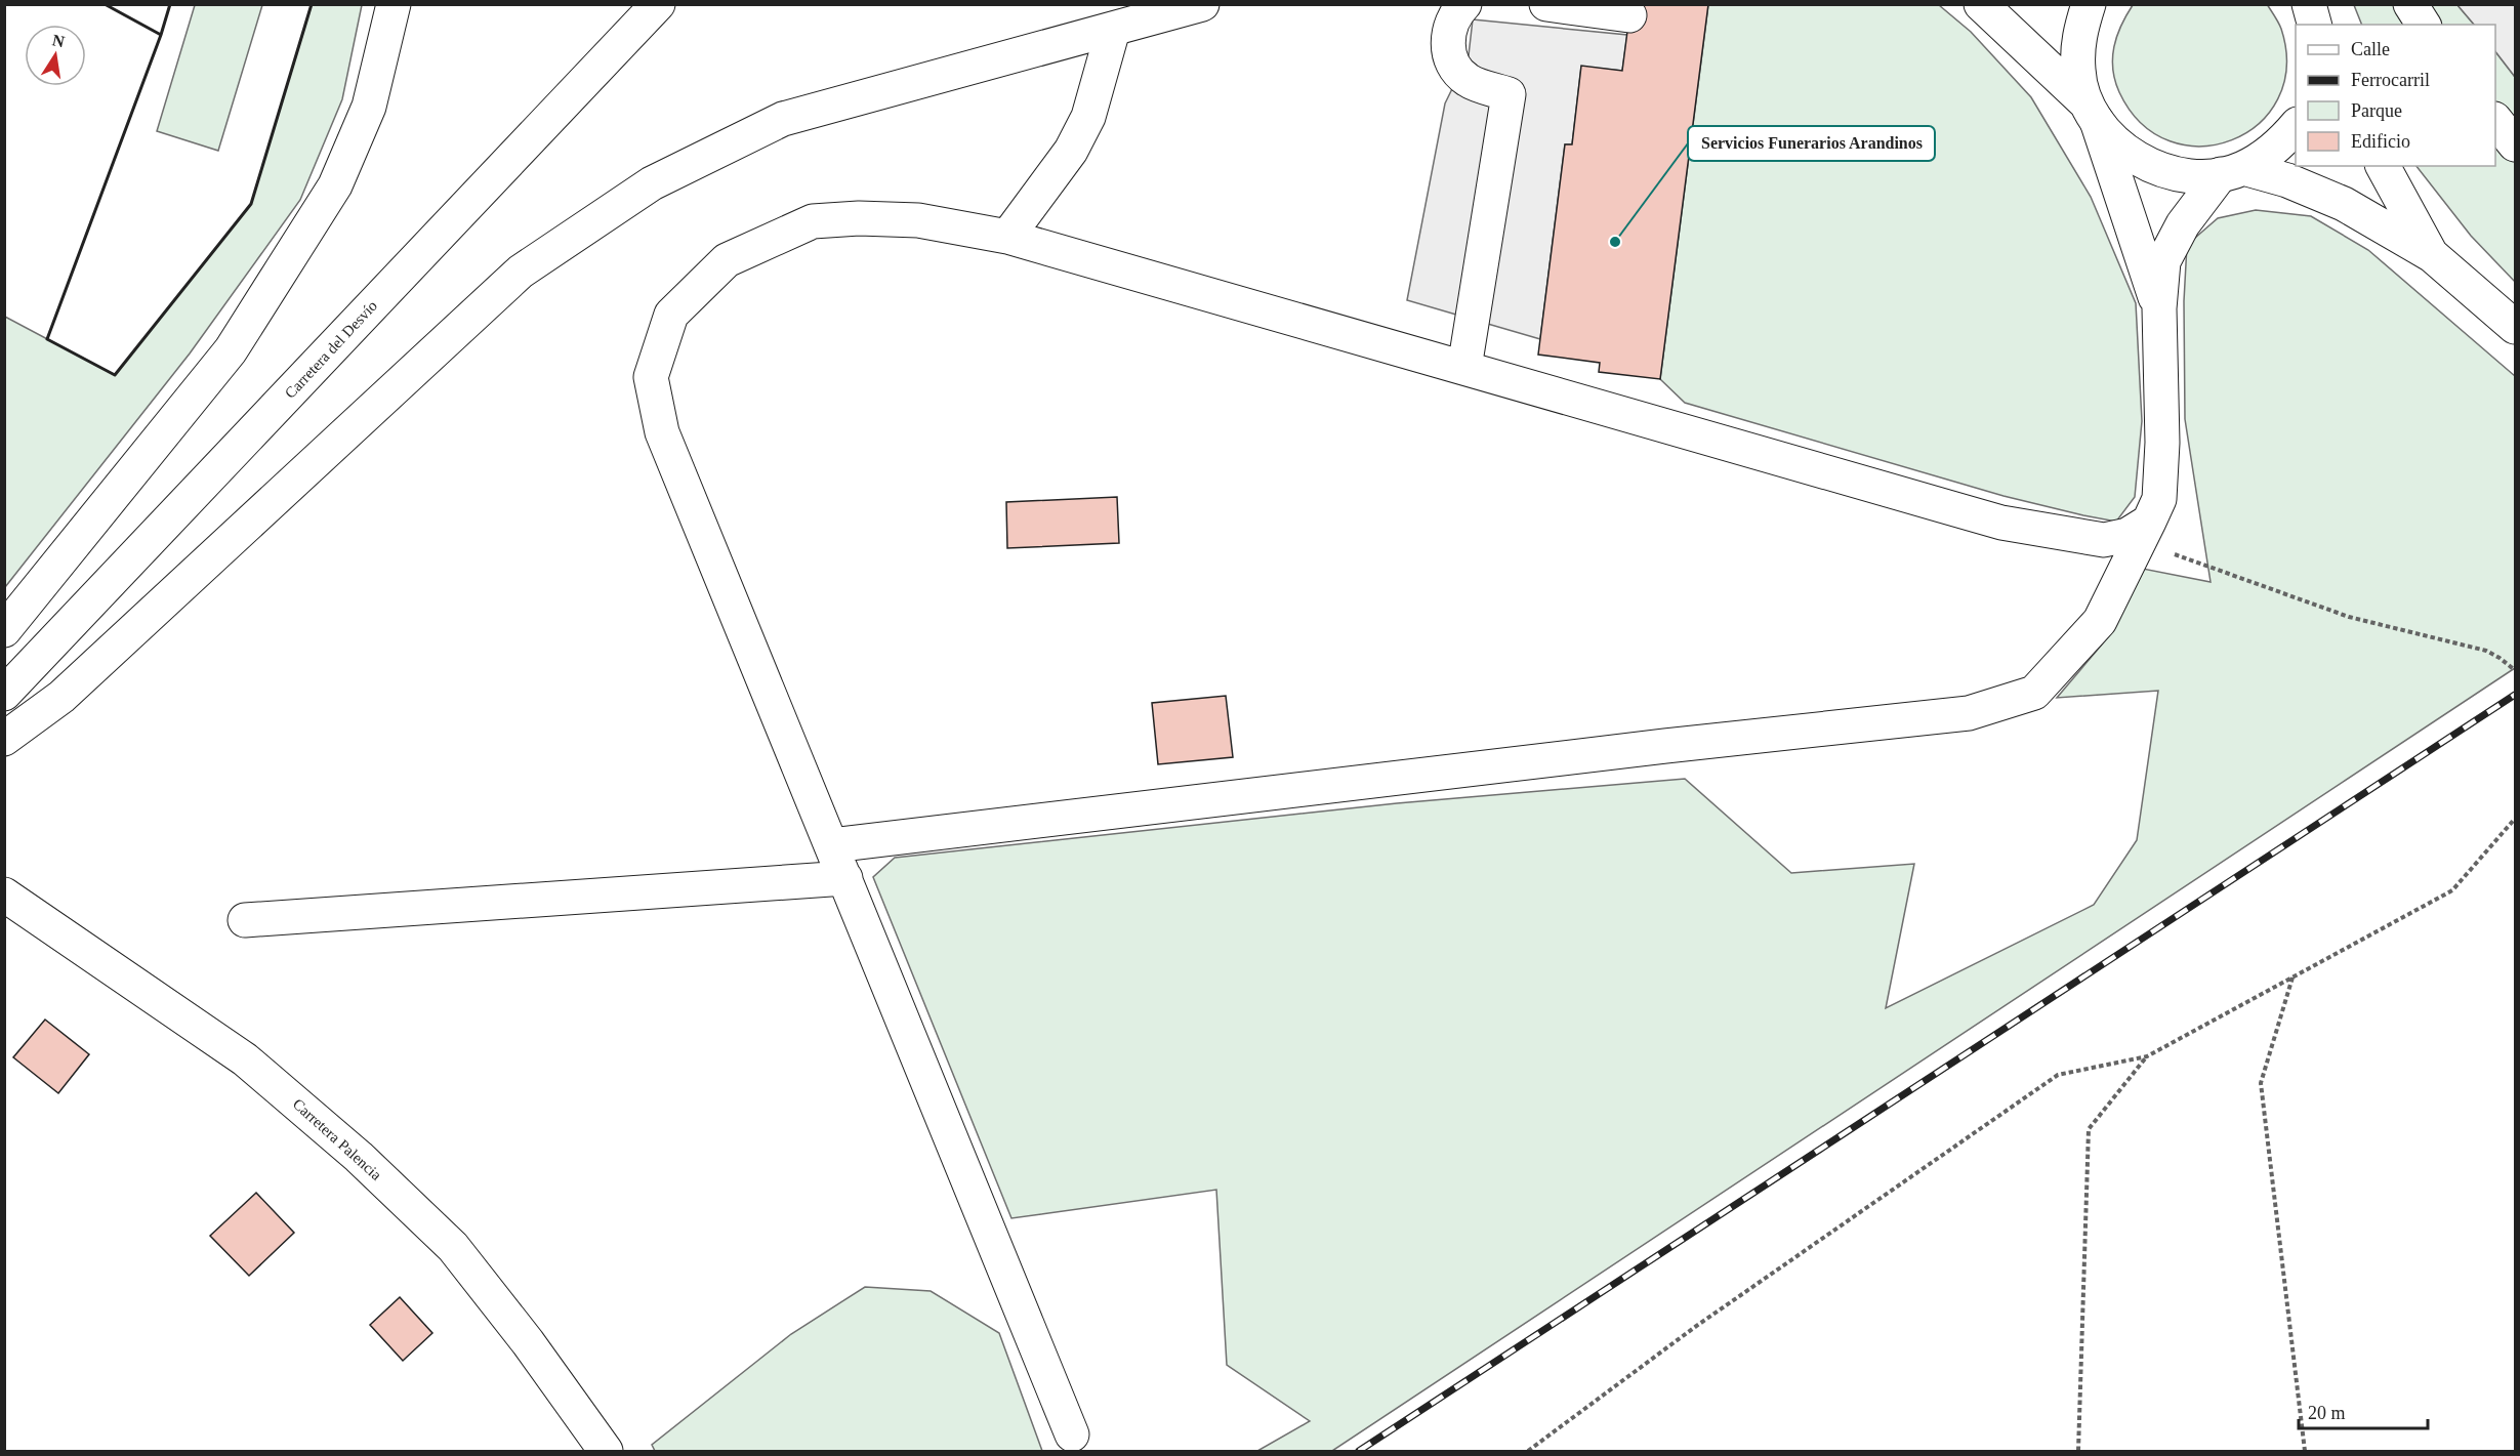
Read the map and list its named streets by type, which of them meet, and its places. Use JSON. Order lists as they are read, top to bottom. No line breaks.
{"streets":{"main road":["Carretera del Desvío","Carretera Palencia"]},"places":["Servicios Funerarios Arandinos"],"legend":["Calle","Ferrocarril","Parque","Edificio"],"scale_bar":"20 m","north":"top"}
